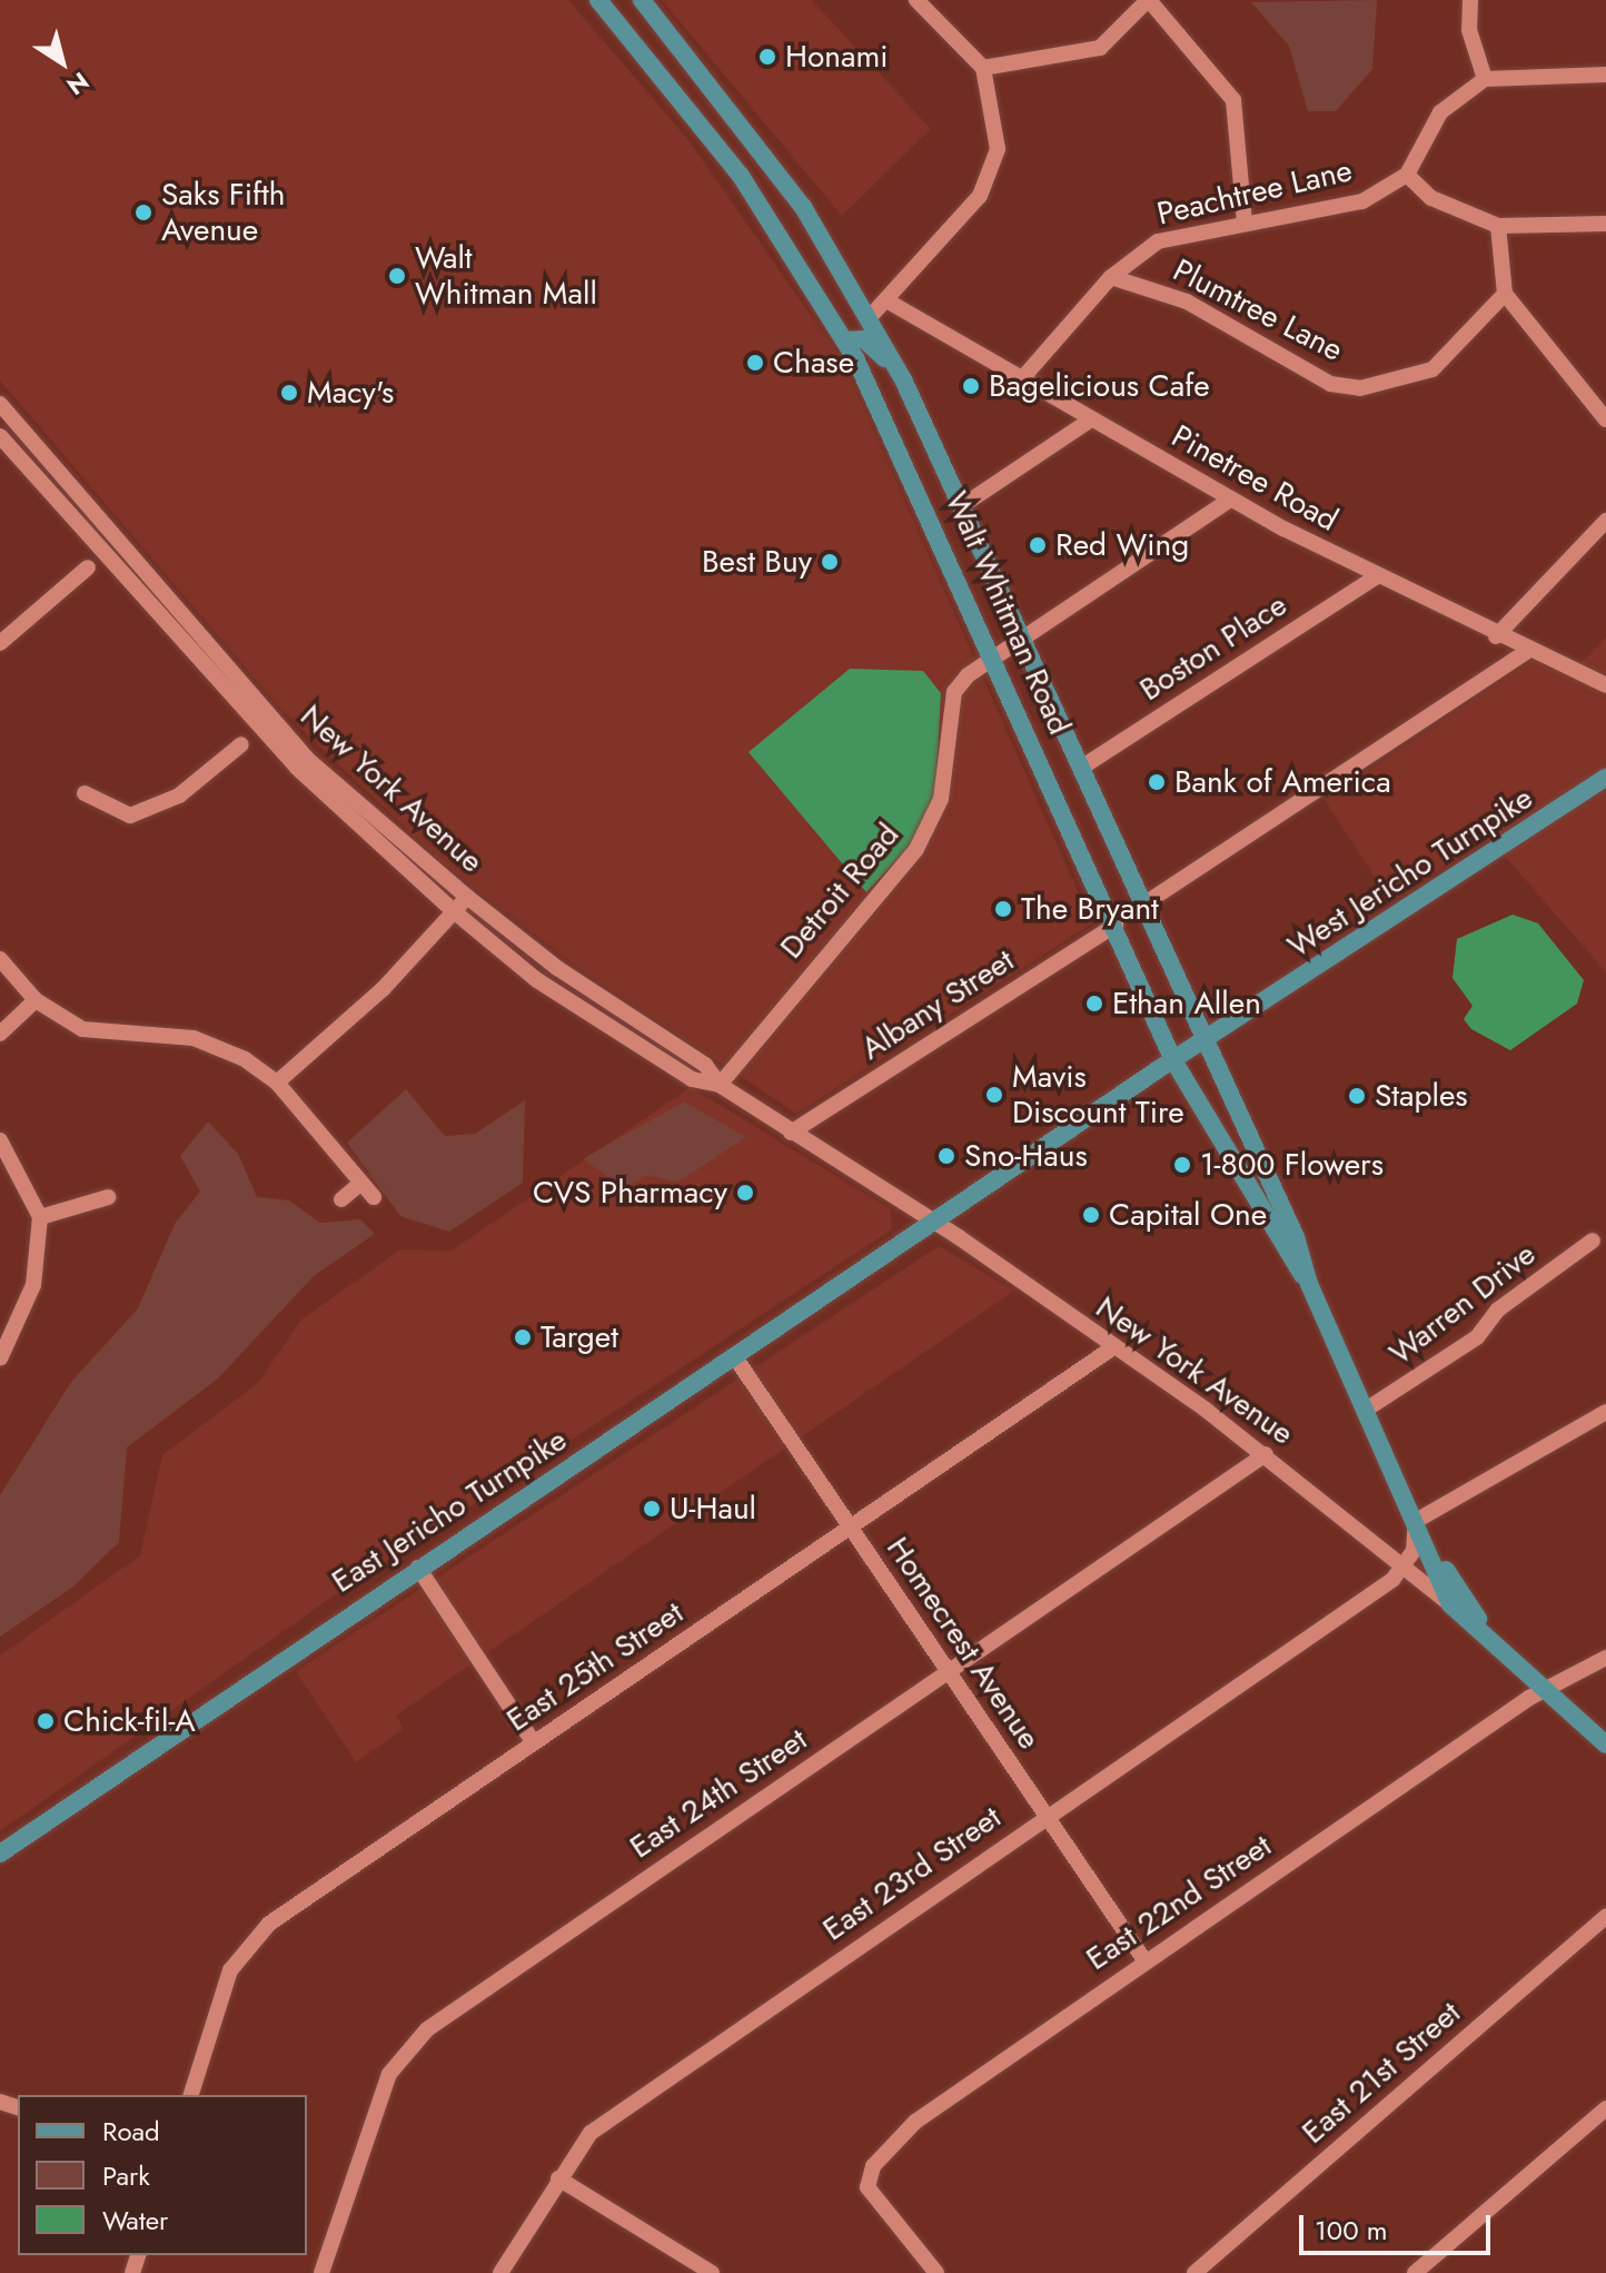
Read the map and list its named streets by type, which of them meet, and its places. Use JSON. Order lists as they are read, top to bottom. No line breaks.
{"streets":{"main road":["Walt Whitman Road","New York Avenue","West Jericho Turnpike","East Jericho Turnpike"],"street":["Peachtree Lane","Plumtree Lane","Pinetree Road","Boston Place","Detroit Road","Albany Street","Warren Drive","Homecrest Avenue","East 25th Street","East 24th Street","East 23rd Street","East 22nd Street","East 21st Street"]},"crossings":[["Peachtree Lane","Plumtree Lane"],["Peachtree Lane","Pinetree Road"],["Pinetree Road","Boston Place"],["Pinetree Road","Detroit Road"],["Walt Whitman Road","Boston Place"],["Walt Whitman Road","New York Avenue"],["Walt Whitman Road","West Jericho Turnpike"],["Walt Whitman Road","Detroit Road"],["Walt Whitman Road","Albany Street"],["Walt Whitman Road","Warren Drive"],["New York Avenue","West Jericho Turnpike"],["New York Avenue","Detroit Road"],["New York Avenue","Albany Street"],["New York Avenue","East Jericho Turnpike"],["New York Avenue","East 25th Street"],["New York Avenue","East 24th Street"],["New York Avenue","East 23rd Street"],["New York Avenue","East 22nd Street"],["West Jericho Turnpike","East Jericho Turnpike"],["East Jericho Turnpike","Homecrest Avenue"],["Homecrest Avenue","East 25th Street"],["Homecrest Avenue","East 24th Street"],["Homecrest Avenue","East 23rd Street"],["Homecrest Avenue","East 22nd Street"]],"places":["Honami","Saks Fifth Avenue","Walt Whitman Mall","Chase","Bagelicious Cafe","Macy's","Red Wing","Best Buy","Bank of America","The Bryant","Ethan Allen","Mavis Discount Tire","Staples","Sno-Haus","1-800 Flowers","CVS Pharmacy","Capital One","Target","U-Haul","Chick-fil-A"],"legend":["Road","Park","Water"],"scale_bar":"100 m","north":"bottom right"}
